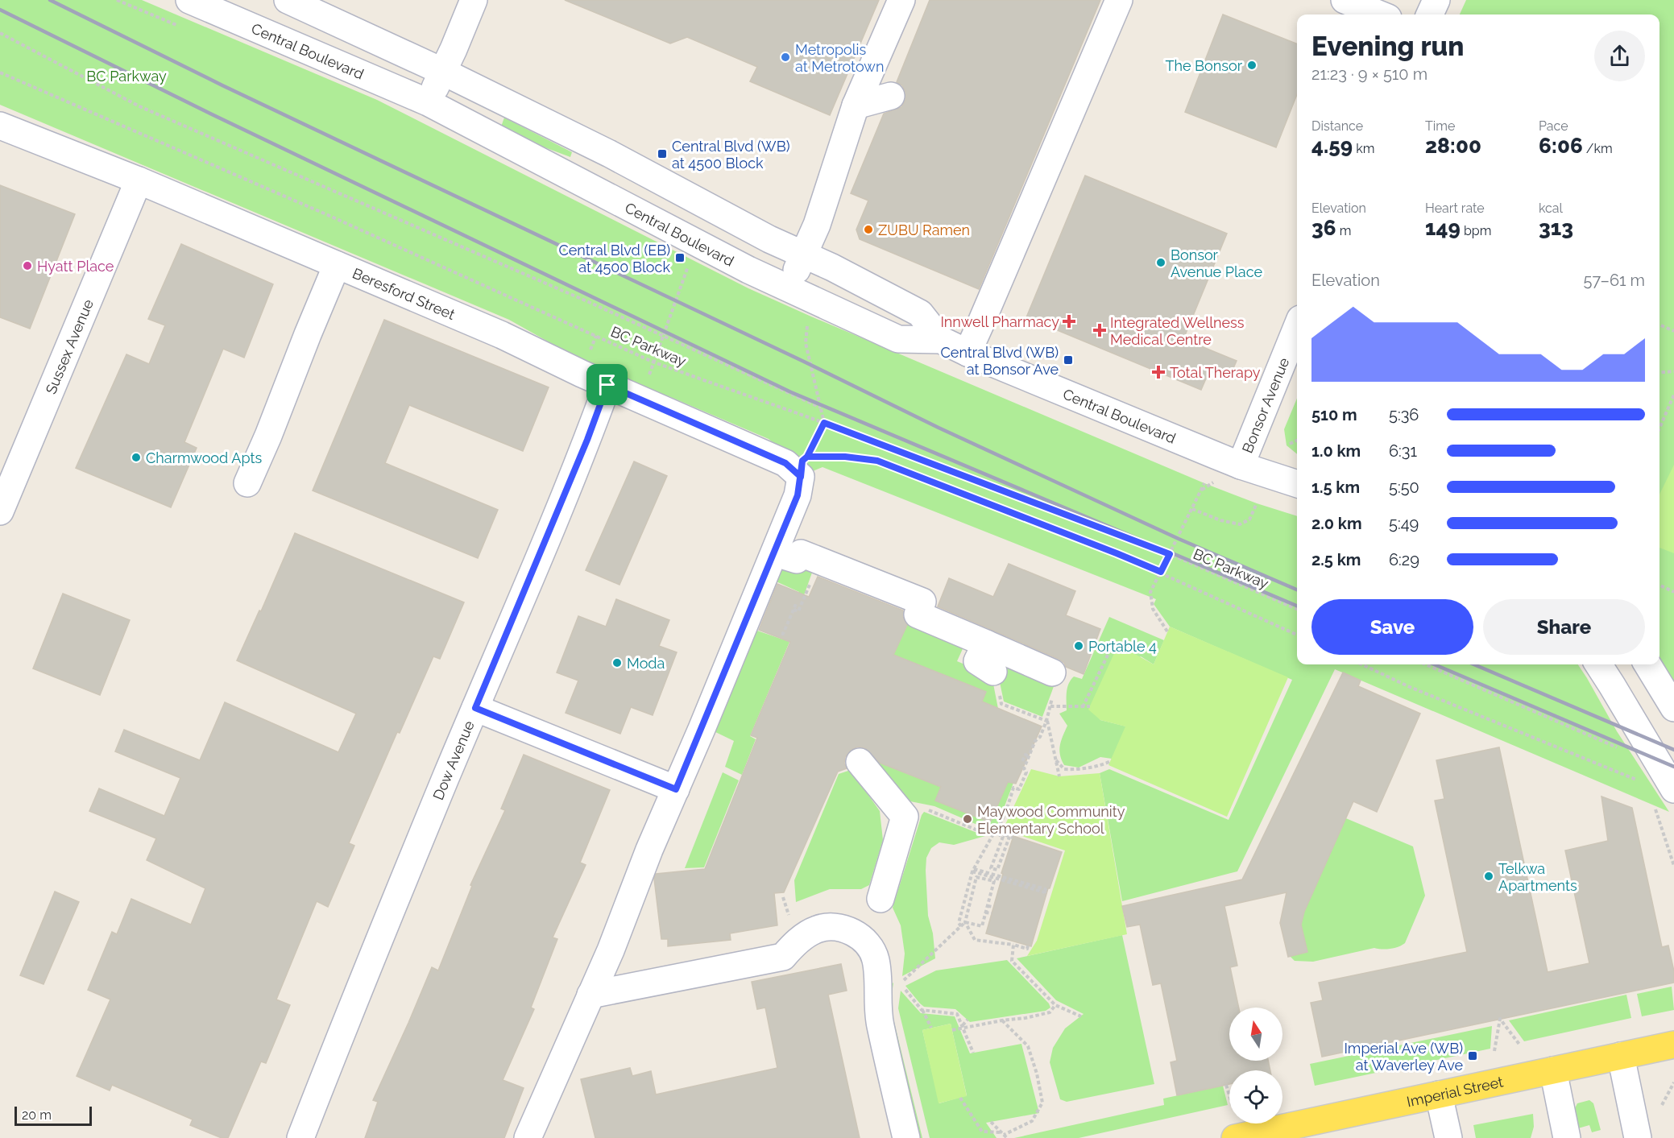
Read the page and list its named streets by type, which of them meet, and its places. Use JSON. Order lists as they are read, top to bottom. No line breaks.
{"streets":{"main road":["Imperial Street"],"street":["Central Boulevard","Beresford Street","Sussex Avenue","Bonsor Avenue","Dow Avenue"],"path":["BC Parkway"]},"crossings":[["Central Boulevard","Bonsor Avenue"],["Beresford Street","Sussex Avenue"],["Beresford Street","Dow Avenue"]],"parks":["BC Parkway"],"places":{"other":["Metropolis at Metrotown","The Bonsor","ZUBU Ramen","Bonsor Avenue Place","Hyatt Place","Charmwood Apts","Portable 4","Moda","Maywood Community Elementary School","Telkwa Apartments"],"transit":["Central Blvd (WB) at 4500 Block","Central Blvd (EB) at 4500 Block","Central Blvd (WB) at Bonsor Ave","Imperial Ave (WB) at Waverley Ave"],"health":["Innwell Pharmacy","Integrated Wellness Medical Centre","Total Therapy"]},"scale_bar":"20 m","north":"top","page":{"heading":["Evening run","21:23 · 9 × 510 m"],"stats":[["Distance","4.59 km"],["Time","28:00"],["Pace","6:06 /km"],["Elevation","36 m"],["Heart rate","149 bpm"],["kcal","313"]],"chart":["Elevation","57–61 m"],"list":[{"name":"510 m","note":"5:36"},{"name":"1.0 km","note":"6:31"},{"name":"1.5 km","note":"5:50"},{"name":"2.0 km","note":"5:49"},{"name":"2.5 km","note":"6:29"}],"buttons":["Save","Share"],"scale":"20 m"}}
